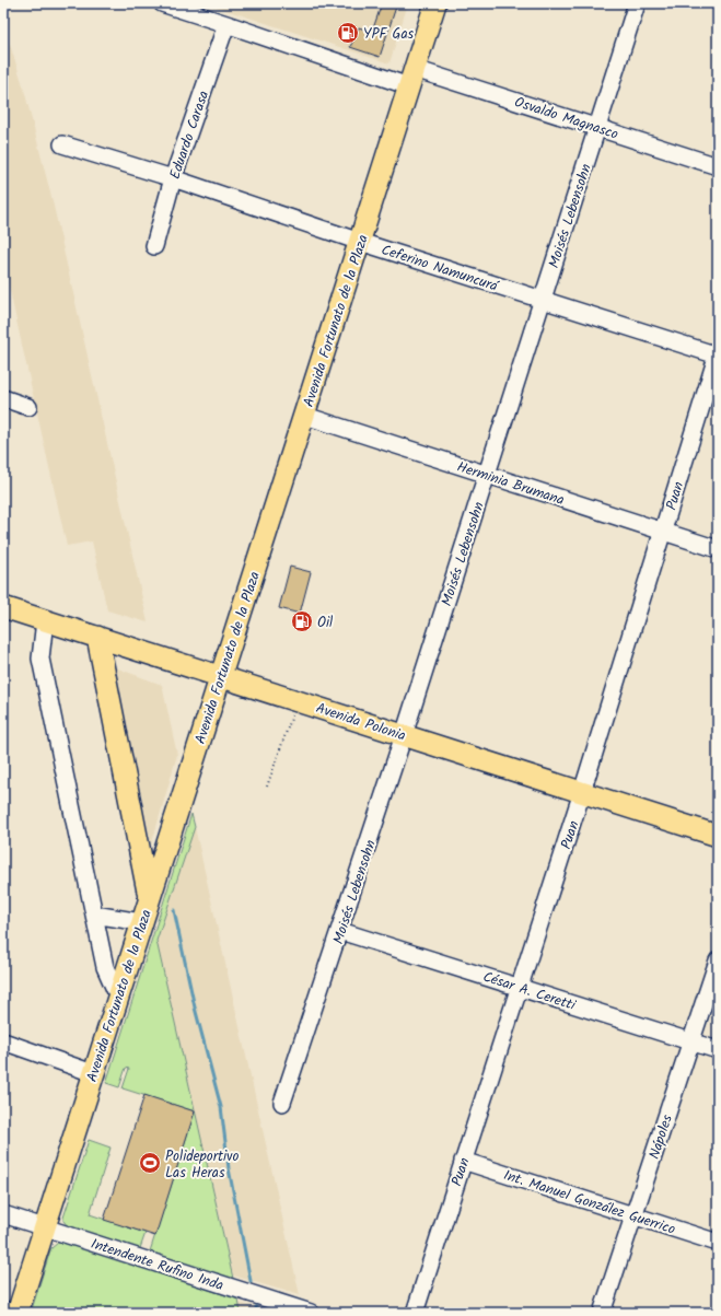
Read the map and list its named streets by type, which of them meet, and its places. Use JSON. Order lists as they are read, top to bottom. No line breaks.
{"streets":{"main road":["Avenida Fortunato de la Plaza","Avenida Polonia"],"street":["Osvaldo Magnasco","Eduardo Carasa","Moisés Lebensohn","Ceferino Namuncurá","Herminia Brumana","Puan","César A. Ceretti","Nápoles","Int. Manuel González Guerrico","Intendente Rufino Inda"]},"crossings":[["Osvaldo Magnasco","Eduardo Carasa"],["Osvaldo Magnasco","Moisés Lebensohn"],["Osvaldo Magnasco","Avenida Fortunato de la Plaza"],["Eduardo Carasa","Ceferino Namuncurá"],["Moisés Lebensohn","Ceferino Namuncurá"],["Moisés Lebensohn","Herminia Brumana"],["Moisés Lebensohn","Avenida Polonia"],["Moisés Lebensohn","César A. Ceretti"],["Ceferino Namuncurá","Avenida Fortunato de la Plaza"],["Ceferino Namuncurá","Puan"],["Avenida Fortunato de la Plaza","Herminia Brumana"],["Avenida Fortunato de la Plaza","Avenida Polonia"],["Avenida Fortunato de la Plaza","Intendente Rufino Inda"],["Herminia Brumana","Puan"],["Puan","Avenida Polonia"],["Puan","César A. Ceretti"],["Puan","Int. Manuel González Guerrico"],["César A. Ceretti","Nápoles"],["Nápoles","Int. Manuel González Guerrico"]],"places":{"fuel station":["YPF Gas","Oil"],"sports":["Polideportivo Las Heras"]}}
